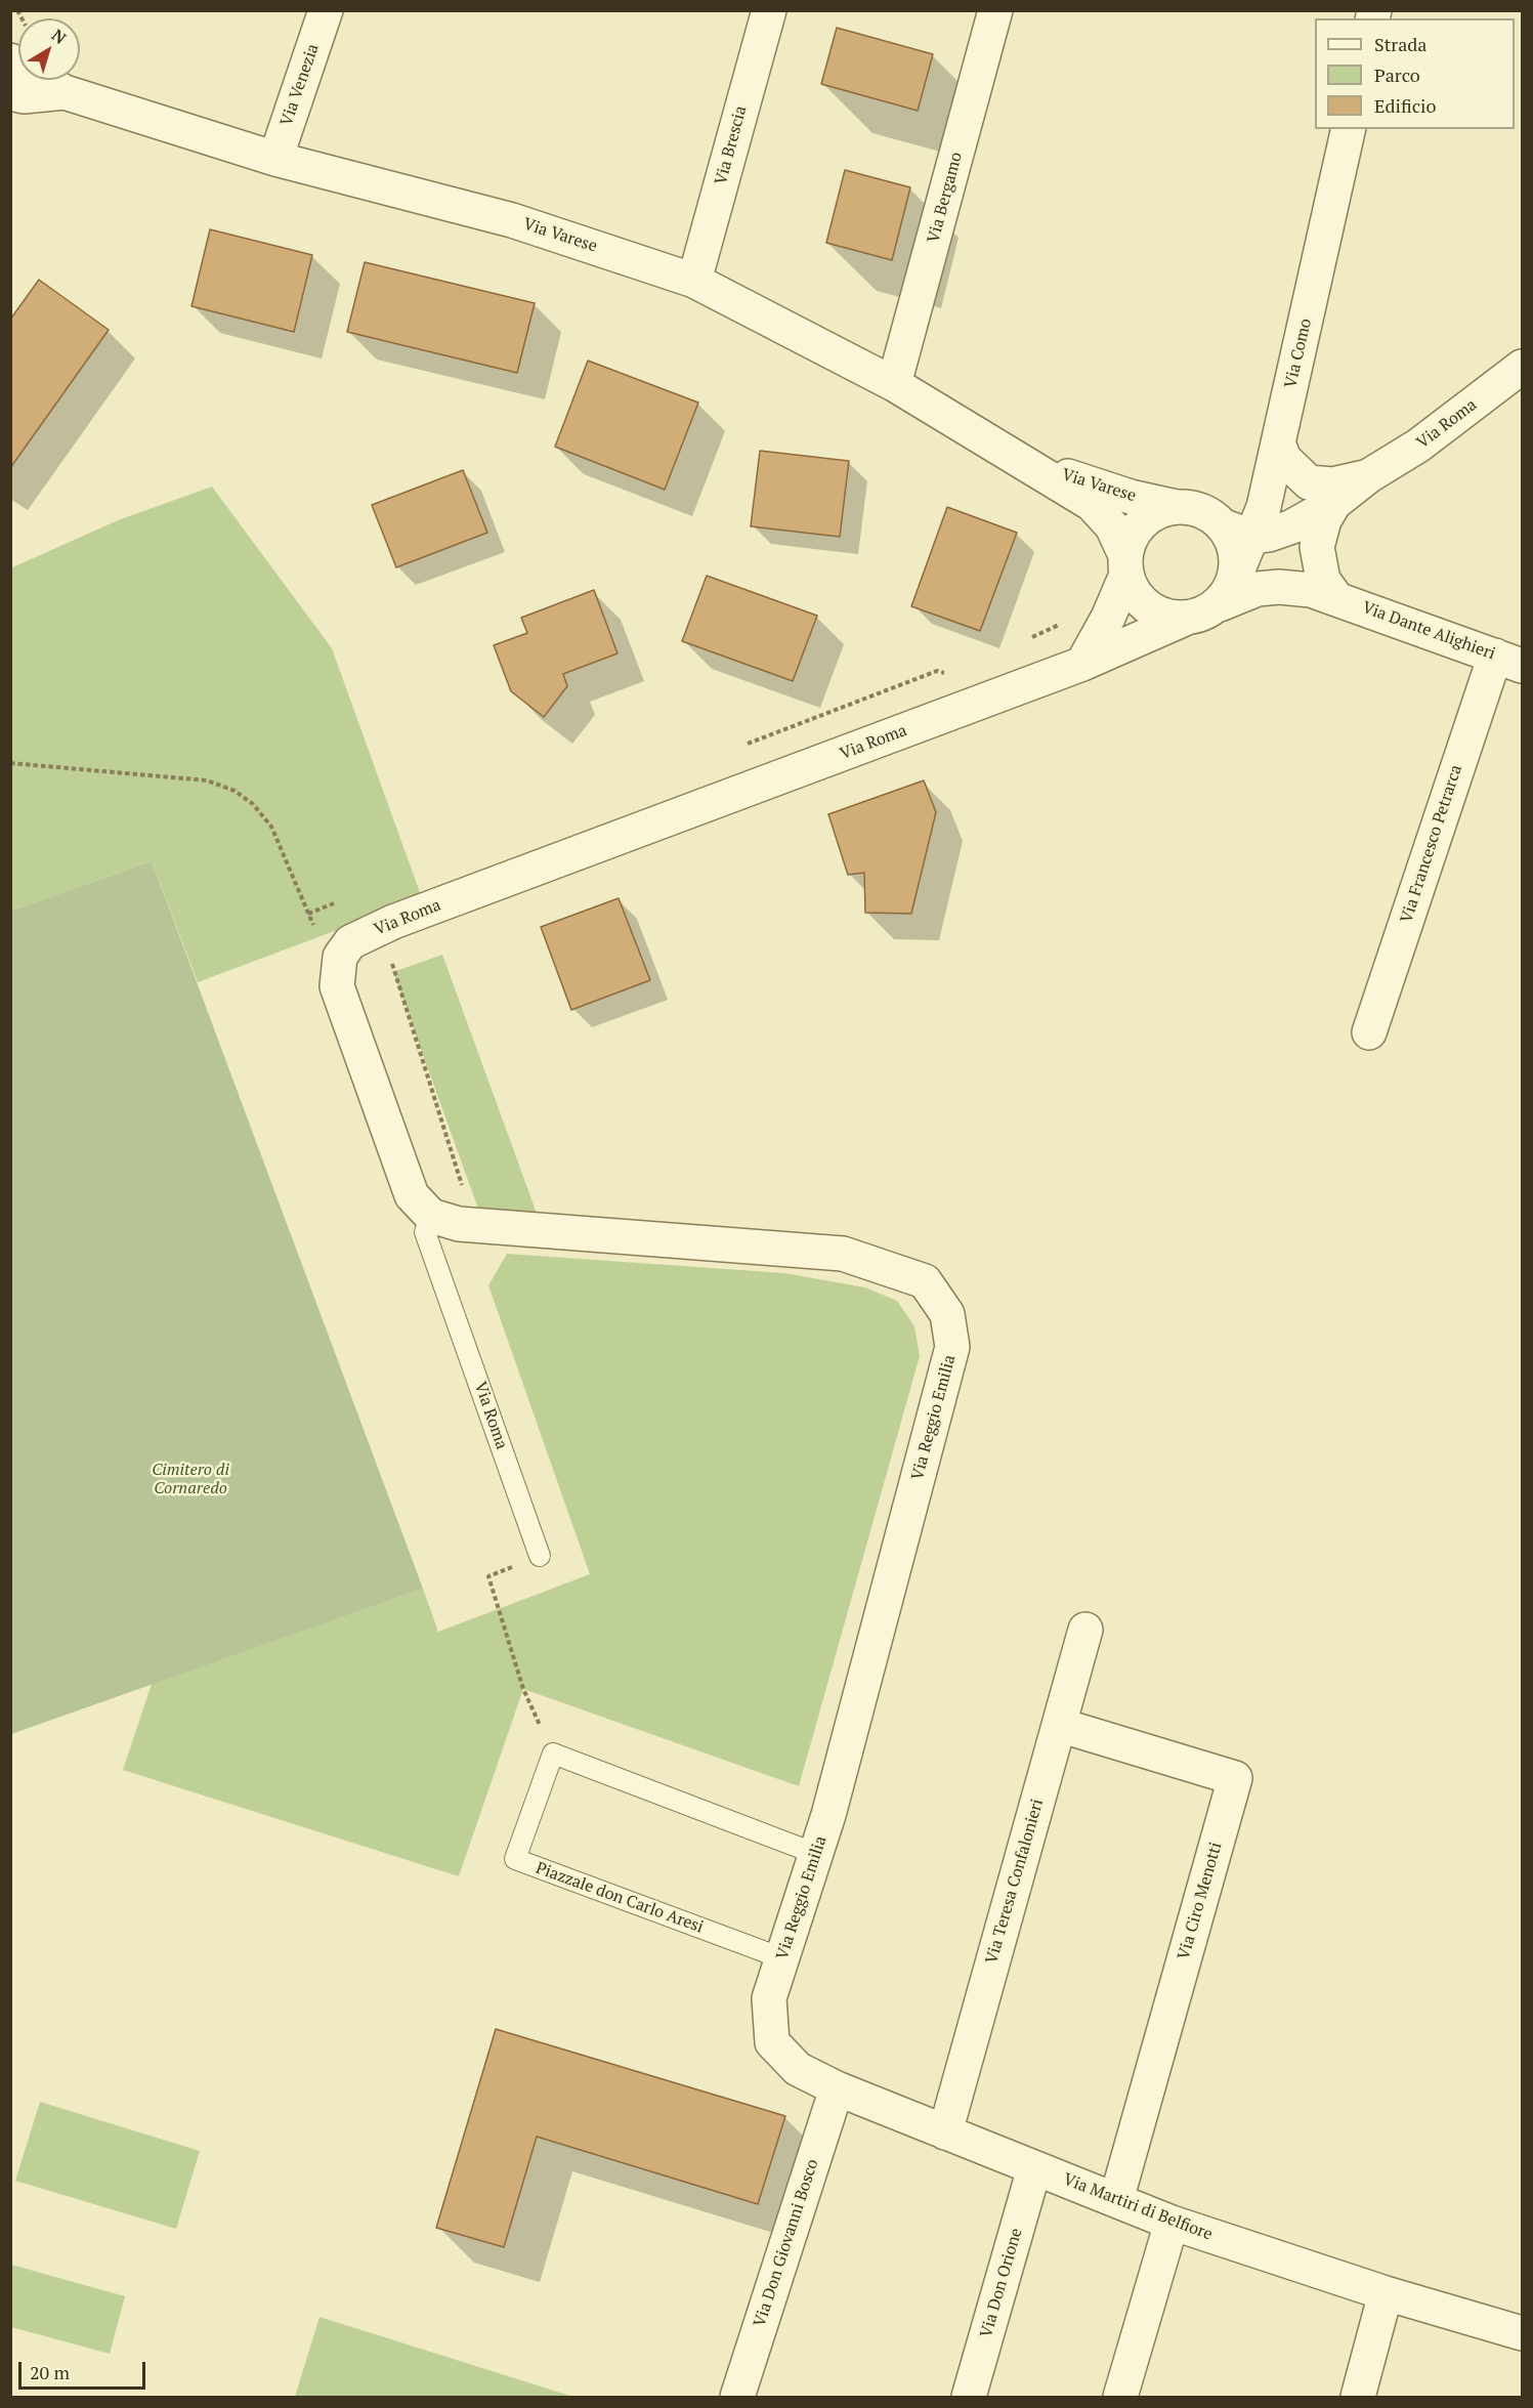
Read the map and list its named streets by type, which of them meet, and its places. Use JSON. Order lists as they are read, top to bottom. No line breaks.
{"streets":{"street":["Via Venezia","Via Brescia","Via Bergamo","Via Varese","Via Como","Via Roma","Via Dante Alighieri","Via Francesco Petrarca","Via Reggio Emilia","Via Teresa Confalonieri","Via Ciro Menotti","Via Martiri di Belfiore","Via Don Giovanni Bosco","Via Don Orione"],"lane":["Piazzale don Carlo Aresi"]},"crossings":[["Via Venezia","Via Varese"],["Via Brescia","Via Varese"],["Via Bergamo","Via Varese"],["Via Varese","Via Como"],["Via Varese","Via Roma"],["Via Varese","Via Dante Alighieri"],["Via Como","Via Roma"],["Via Como","Via Dante Alighieri"],["Via Roma","Via Dante Alighieri"],["Via Roma","Via Reggio Emilia"],["Via Dante Alighieri","Via Francesco Petrarca"],["Via Reggio Emilia","Piazzale don Carlo Aresi"],["Via Reggio Emilia","Via Martiri di Belfiore"],["Via Teresa Confalonieri","Via Ciro Menotti"],["Via Teresa Confalonieri","Via Martiri di Belfiore"],["Via Ciro Menotti","Via Martiri di Belfiore"],["Via Martiri di Belfiore","Via Don Giovanni Bosco"],["Via Martiri di Belfiore","Via Don Orione"]],"parks":["Cimitero di Cornaredo"],"legend":["Strada","Parco","Edificio"],"scale_bar":"20 m","north":"top right"}
